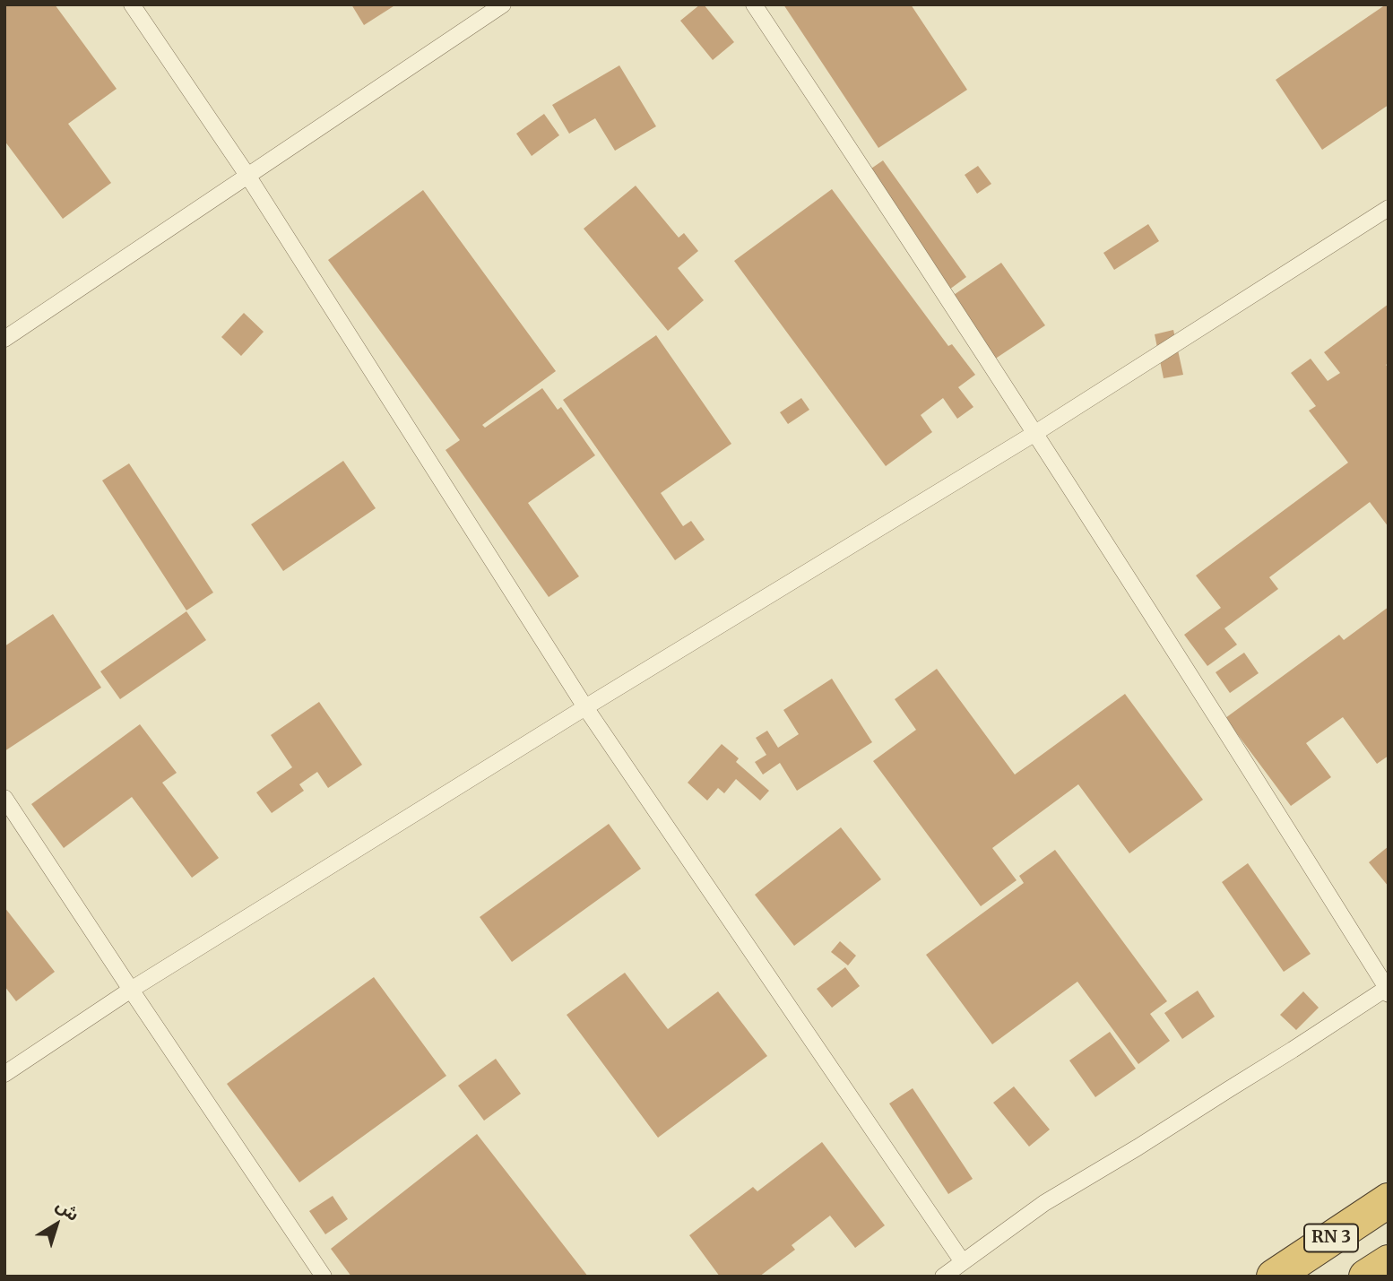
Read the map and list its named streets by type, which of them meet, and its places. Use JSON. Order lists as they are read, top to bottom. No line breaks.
{"streets":{"highway":["RN 3"]},"north":"top right"}
